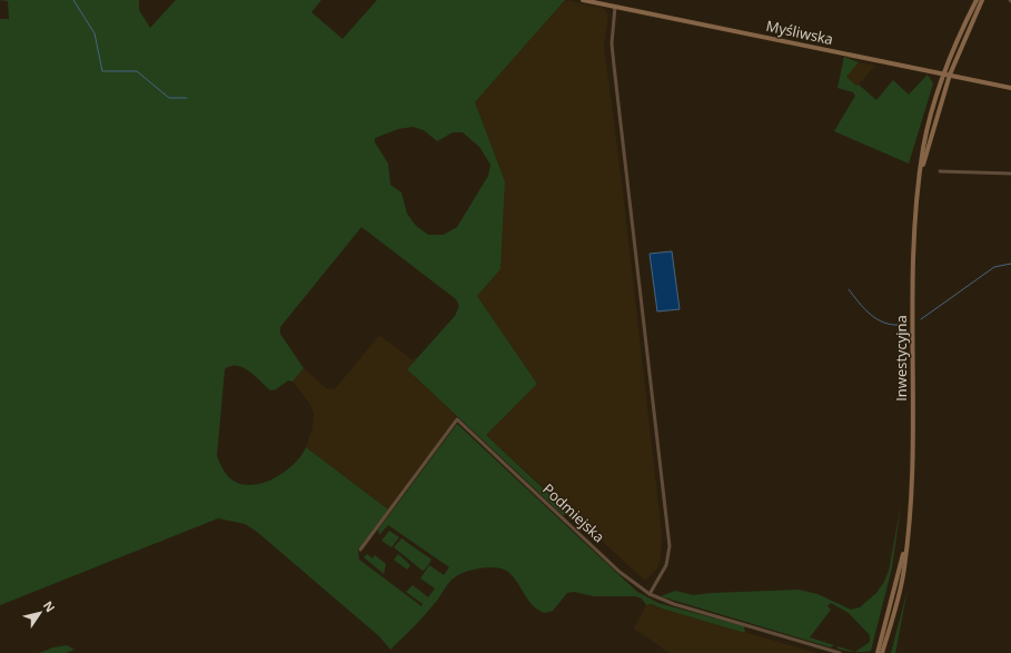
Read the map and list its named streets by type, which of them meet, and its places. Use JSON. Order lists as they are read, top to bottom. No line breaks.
{"streets":{"main road":["Myśliwska","Inwestycyjna"],"street":["Podmiejska"]},"crossings":[["Myśliwska","Inwestycyjna"]],"north":"top right"}
